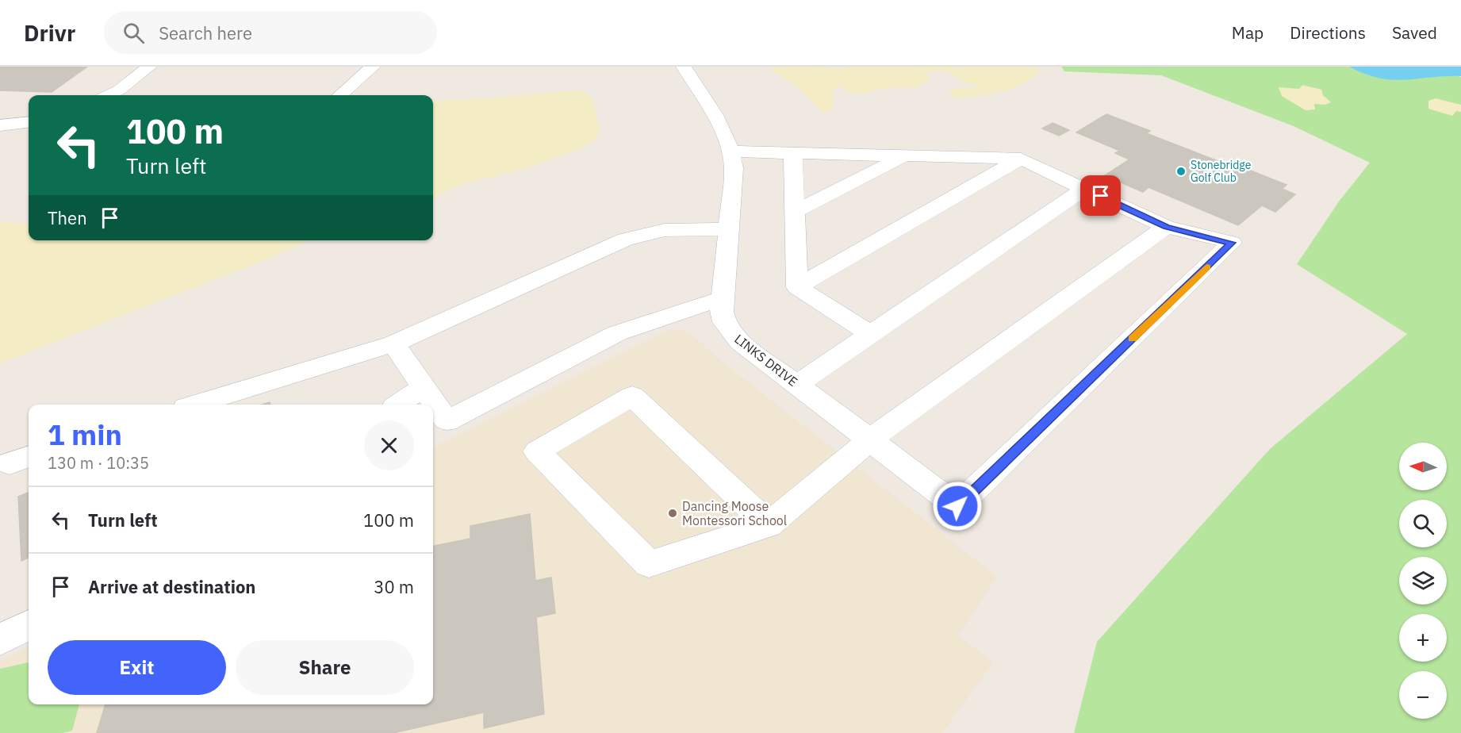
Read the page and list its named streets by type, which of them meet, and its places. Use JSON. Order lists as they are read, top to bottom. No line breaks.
{"streets":{"street":["LINKS DRIVE"]},"places":["Stonebridge Golf Club","Dancing Moose Montessori School"],"north":"left","page":{"header":"Drivr","search":"Search here","nav":["Map","Directions","Saved"],"turn":["100 m","Turn left"],"then":"Then","heading":["1 min","130 m · 10:35"],"map_buttons":["+","−"],"list":[{"name":"Turn left","value":"100 m"},{"name":"Arrive at destination","value":"30 m"}],"buttons":["Exit","Share"]}}
